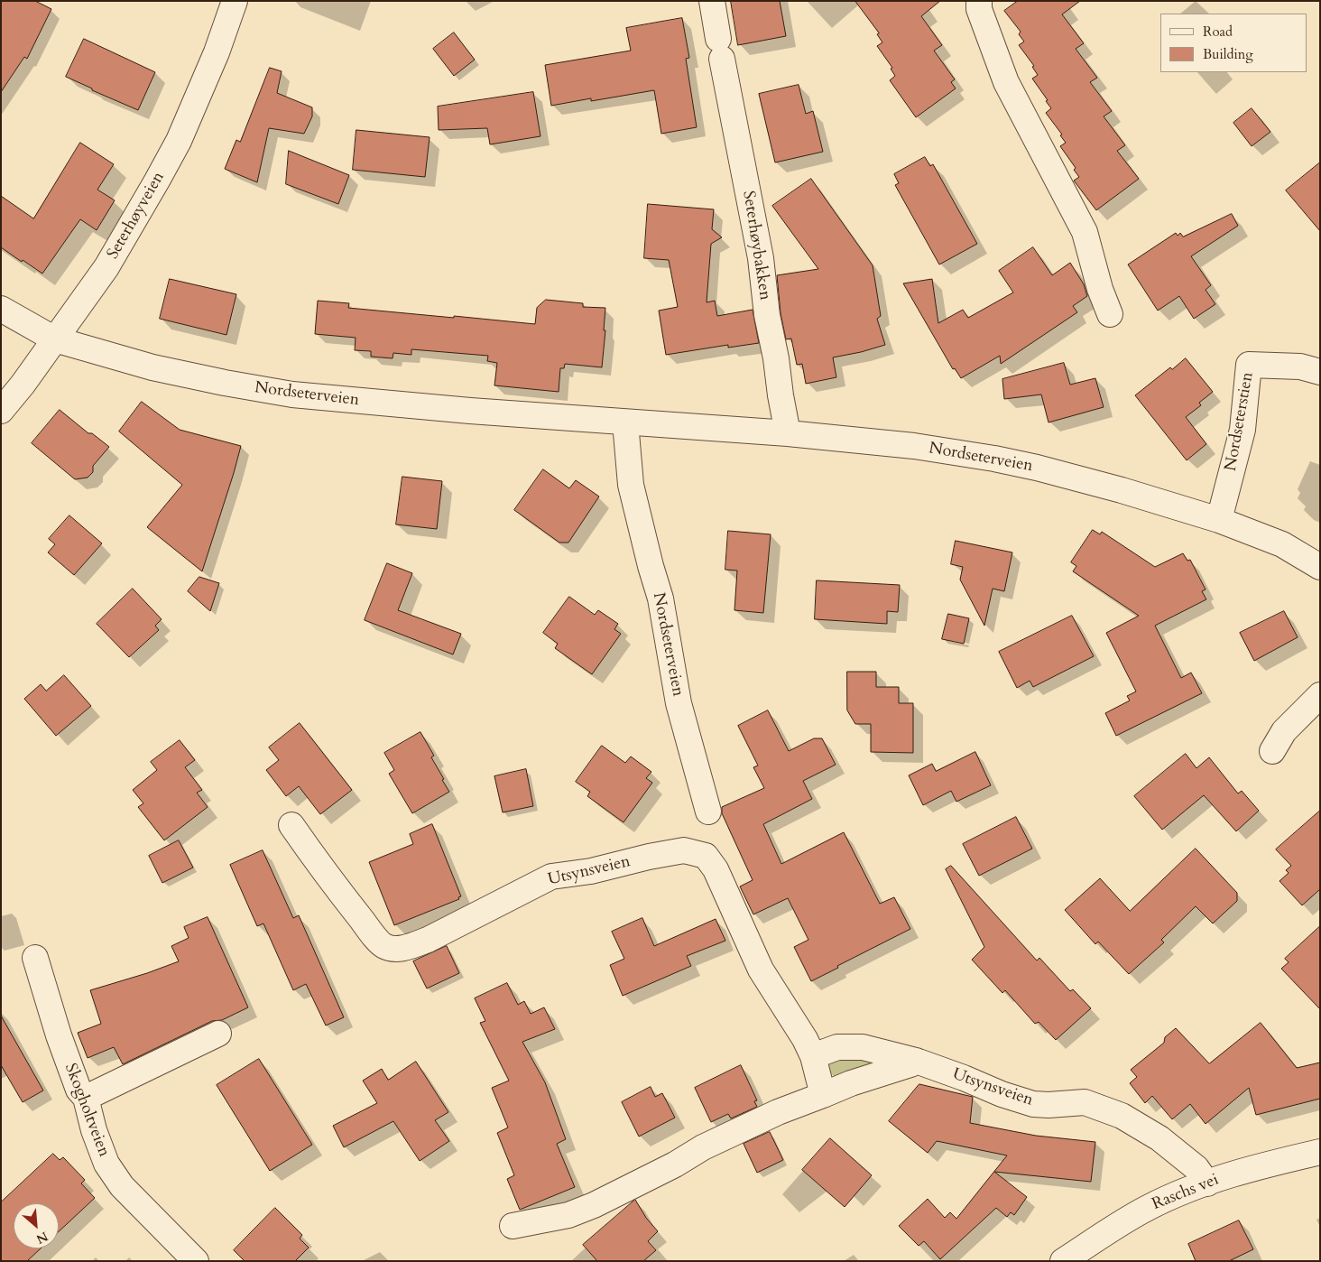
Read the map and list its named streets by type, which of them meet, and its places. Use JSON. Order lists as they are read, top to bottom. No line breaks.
{"streets":{"street":["Seterhøyveien","Seterhøybakken","Nordseterveien","Nordseterstien","Utsynsveien","Skogholtveien","Raschs vei"]},"crossings":[["Seterhøyveien","Nordseterveien"],["Seterhøybakken","Nordseterveien"],["Nordseterveien","Nordseterstien"],["Utsynsveien","Raschs vei"]],"legend":["Road","Building"],"north":"bottom right"}
